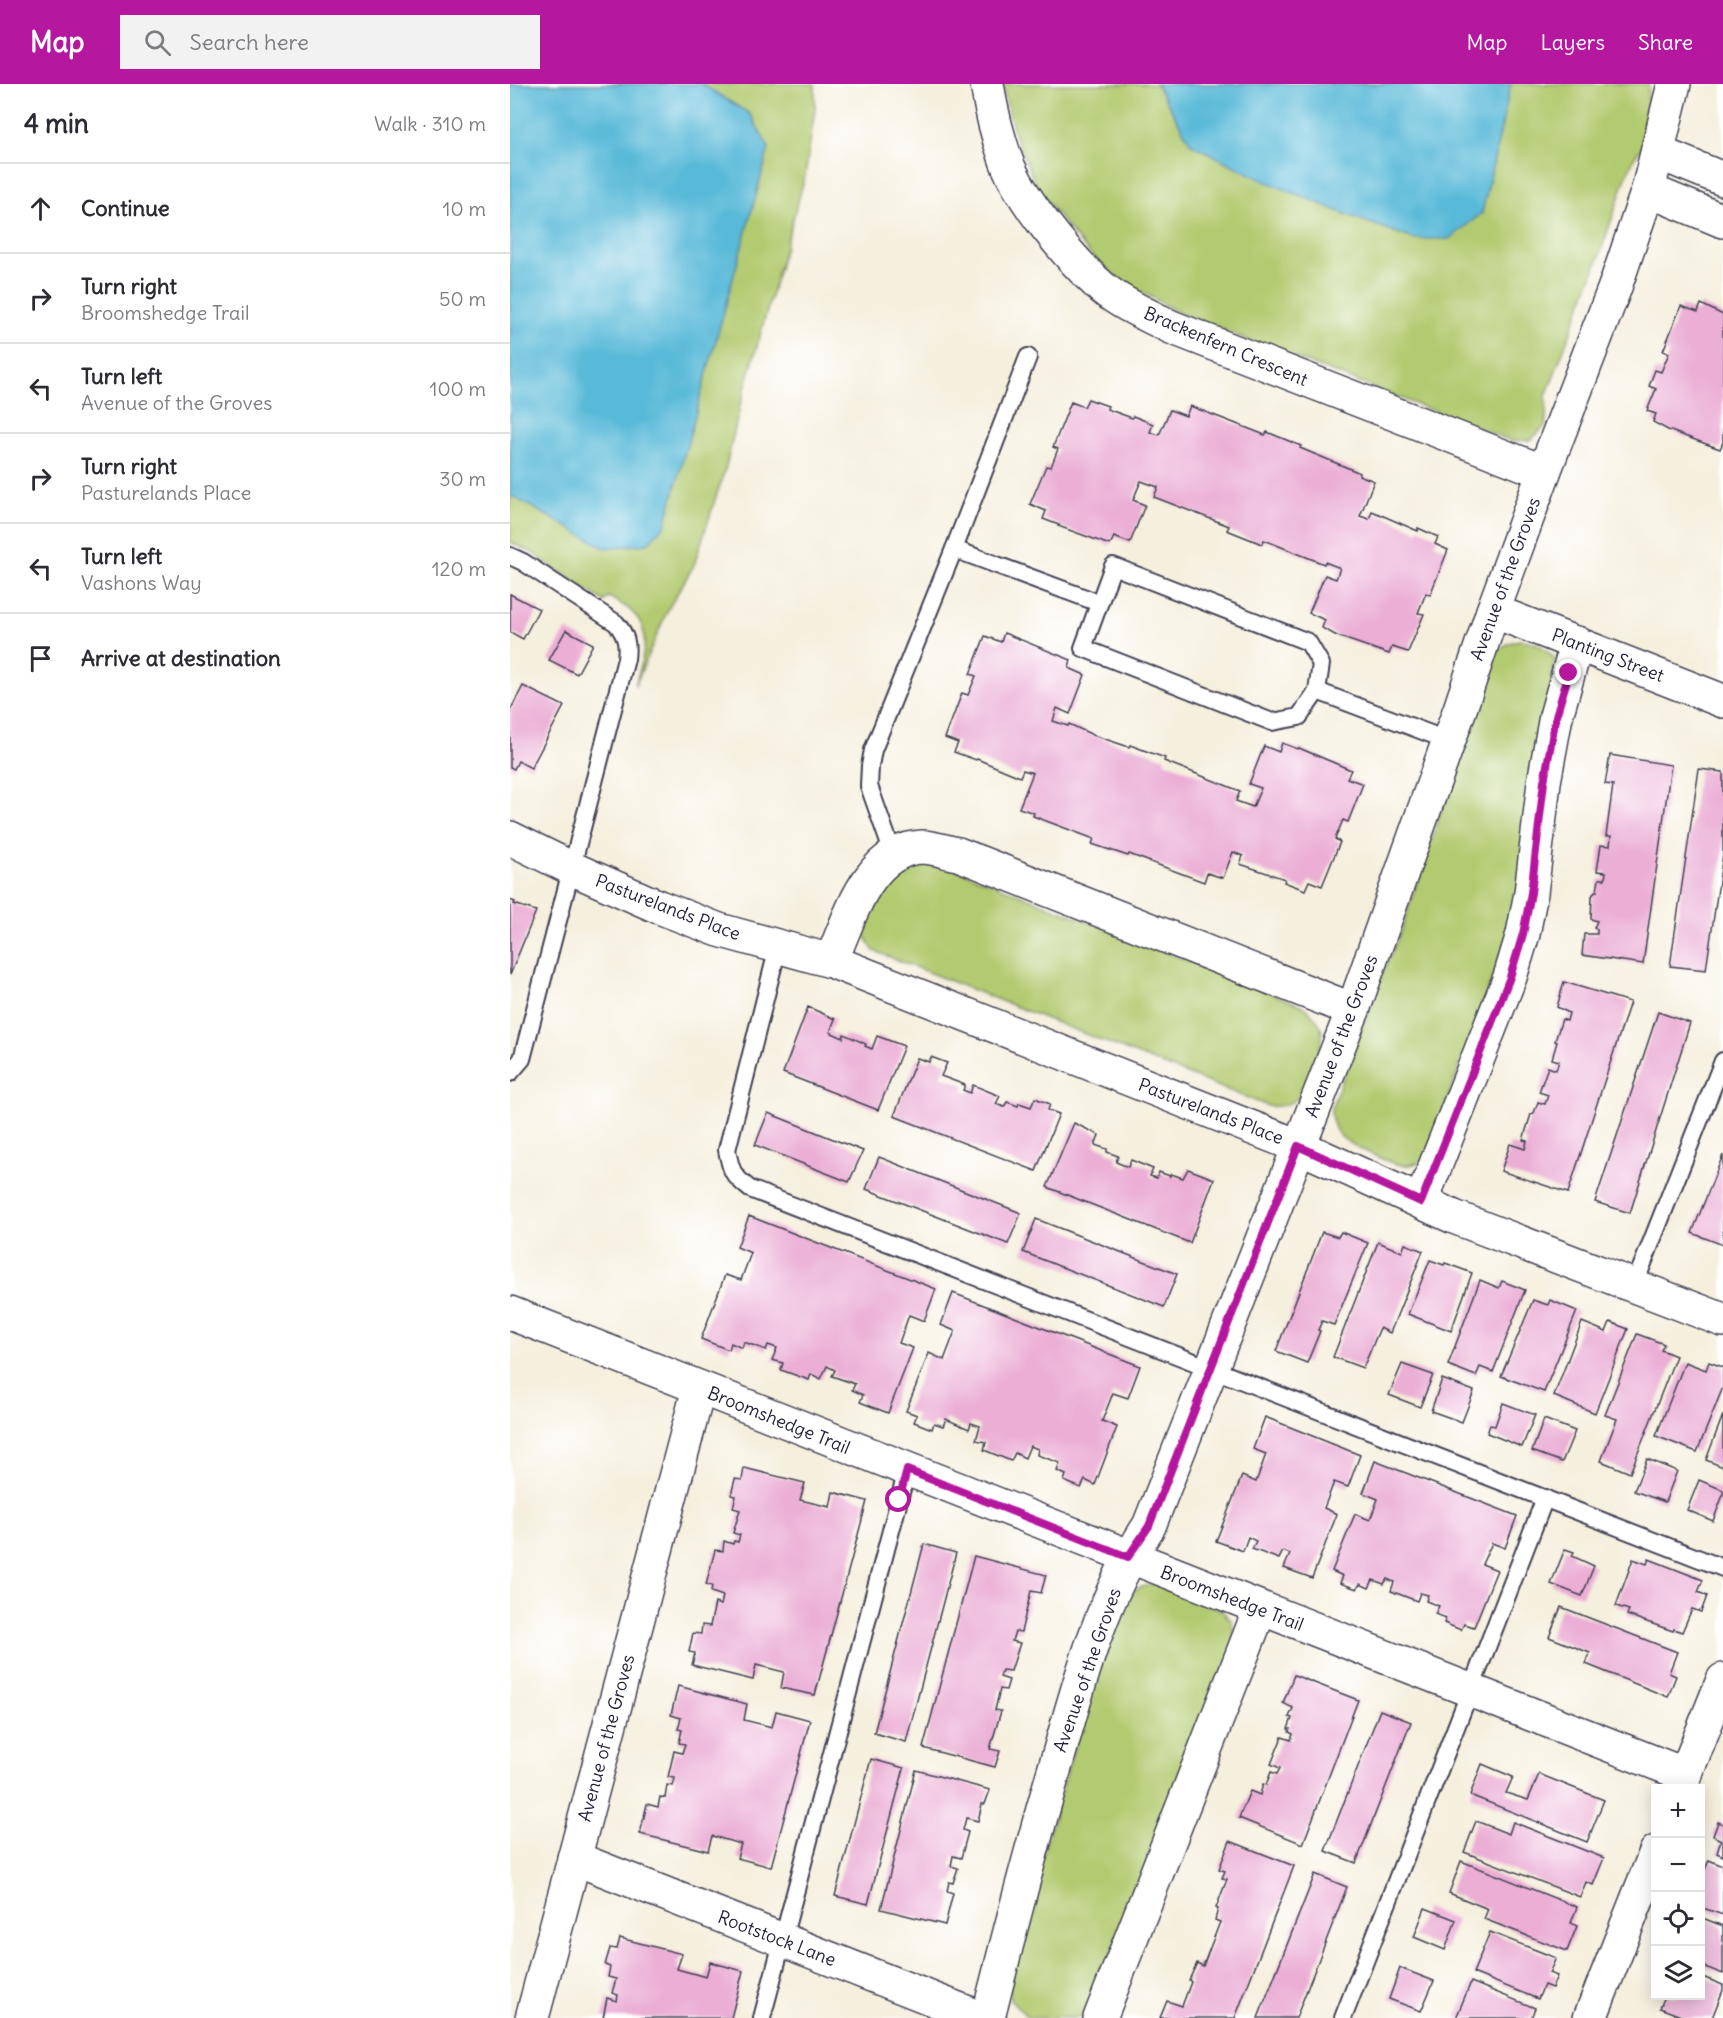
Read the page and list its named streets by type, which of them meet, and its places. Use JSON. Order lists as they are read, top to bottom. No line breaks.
{"streets":{"street":["Brackenfern Crescent","Avenue of the Groves","Planting Street","Pasturelands Place","Broomshedge Trail","Rootstock Lane"]},"crossings":[["Brackenfern Crescent","Avenue of the Groves"],["Avenue of the Groves","Planting Street"],["Avenue of the Groves","Pasturelands Place"],["Avenue of the Groves","Broomshedge Trail"],["Avenue of the Groves","Rootstock Lane"]],"page":{"header":"Map","search":"Search here","nav":["Map","Layers","Share"],"heading":["4 min","Walk · 310 m"],"list":[["Continue","10 m"],["Turn right","Broomshedge Trail","50 m"],["Turn left","Avenue of the Groves","100 m"],["Turn right","Pasturelands Place","30 m"],["Turn left","Vashons Way","120 m"],"Arrive at destination"],"map_buttons":["+","−"]}}
